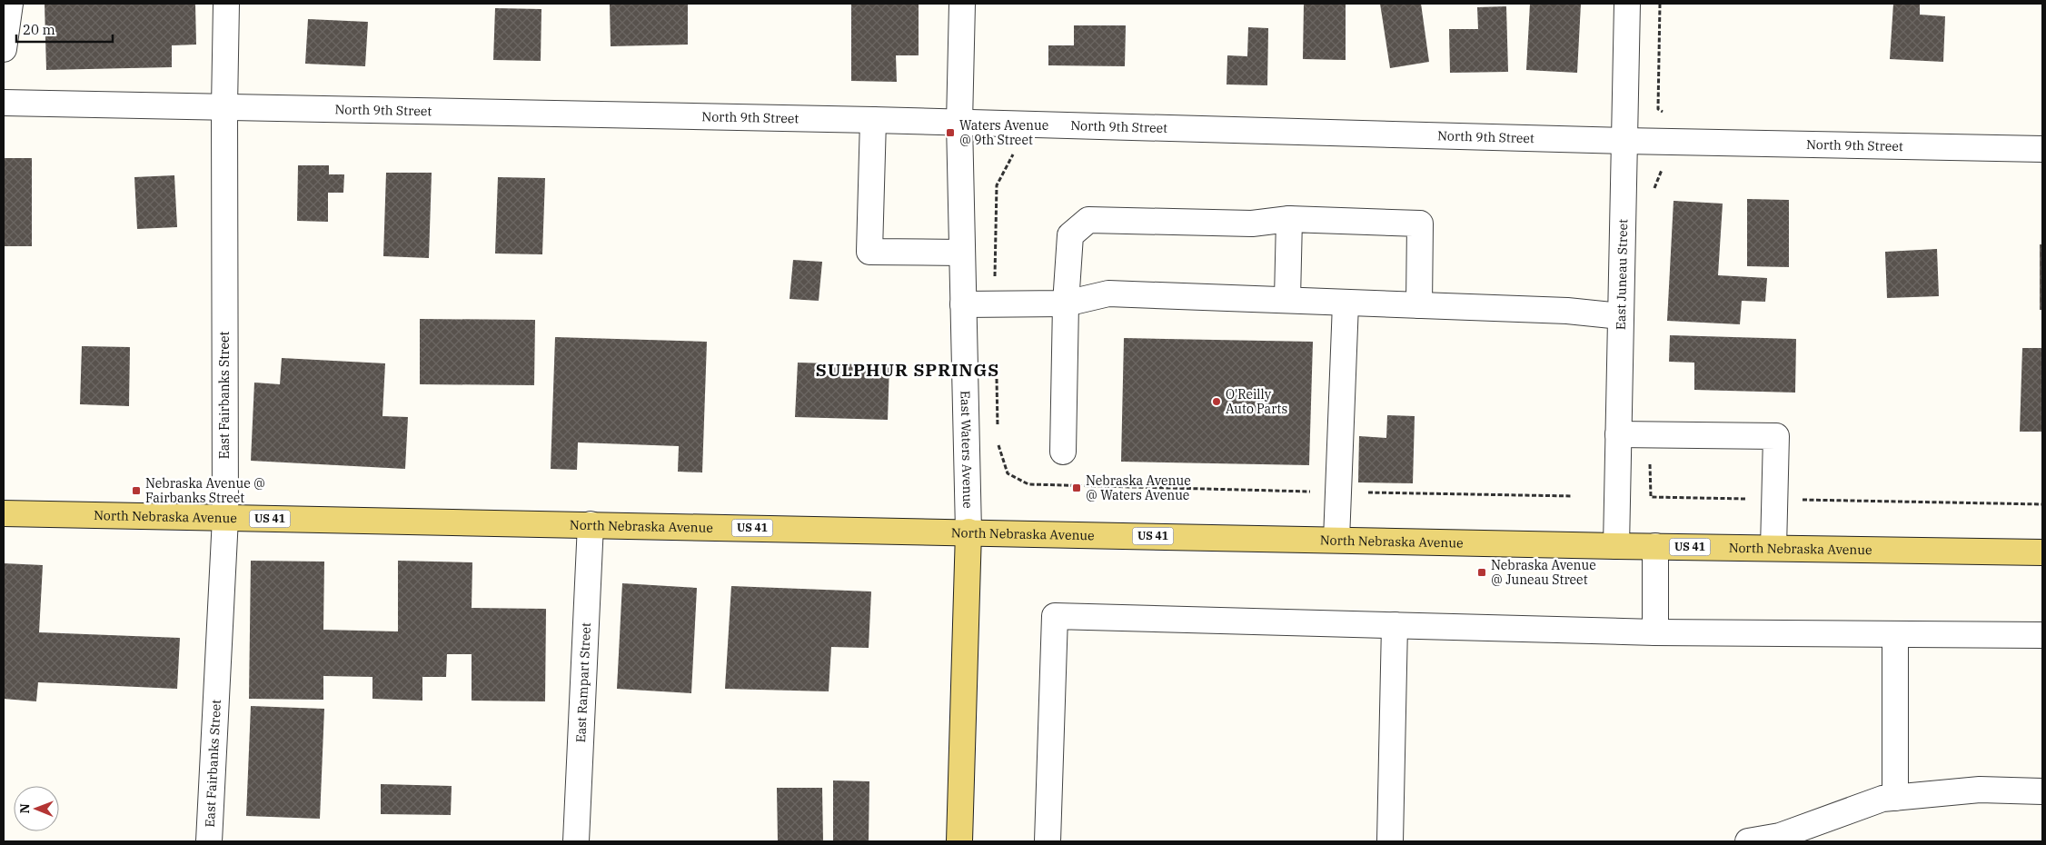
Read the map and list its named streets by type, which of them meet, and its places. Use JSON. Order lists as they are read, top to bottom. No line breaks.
{"streets":{"main road":["East Waters Avenue","North Nebraska Avenue","US 41"],"street":["North 9th Street","East Juneau Street","East Fairbanks Street","East Rampart Street"]},"crossings":[["North 9th Street","East Juneau Street"],["North 9th Street","East Fairbanks Street"],["North 9th Street","East Waters Avenue"],["East Juneau Street","North Nebraska Avenue"],["East Fairbanks Street","North Nebraska Avenue"],["East Waters Avenue","North Nebraska Avenue"],["North Nebraska Avenue","East Rampart Street"]],"districts":["SULPHUR SPRINGS"],"places":{"transit":["Waters Avenue @ 9th Street","Nebraska Avenue @ Waters Avenue","Nebraska Avenue @ Fairbanks Street","Nebraska Avenue @ Juneau Street"],"other":["O'Reilly Auto Parts"]},"scale_bar":"20 m","north":"left"}
